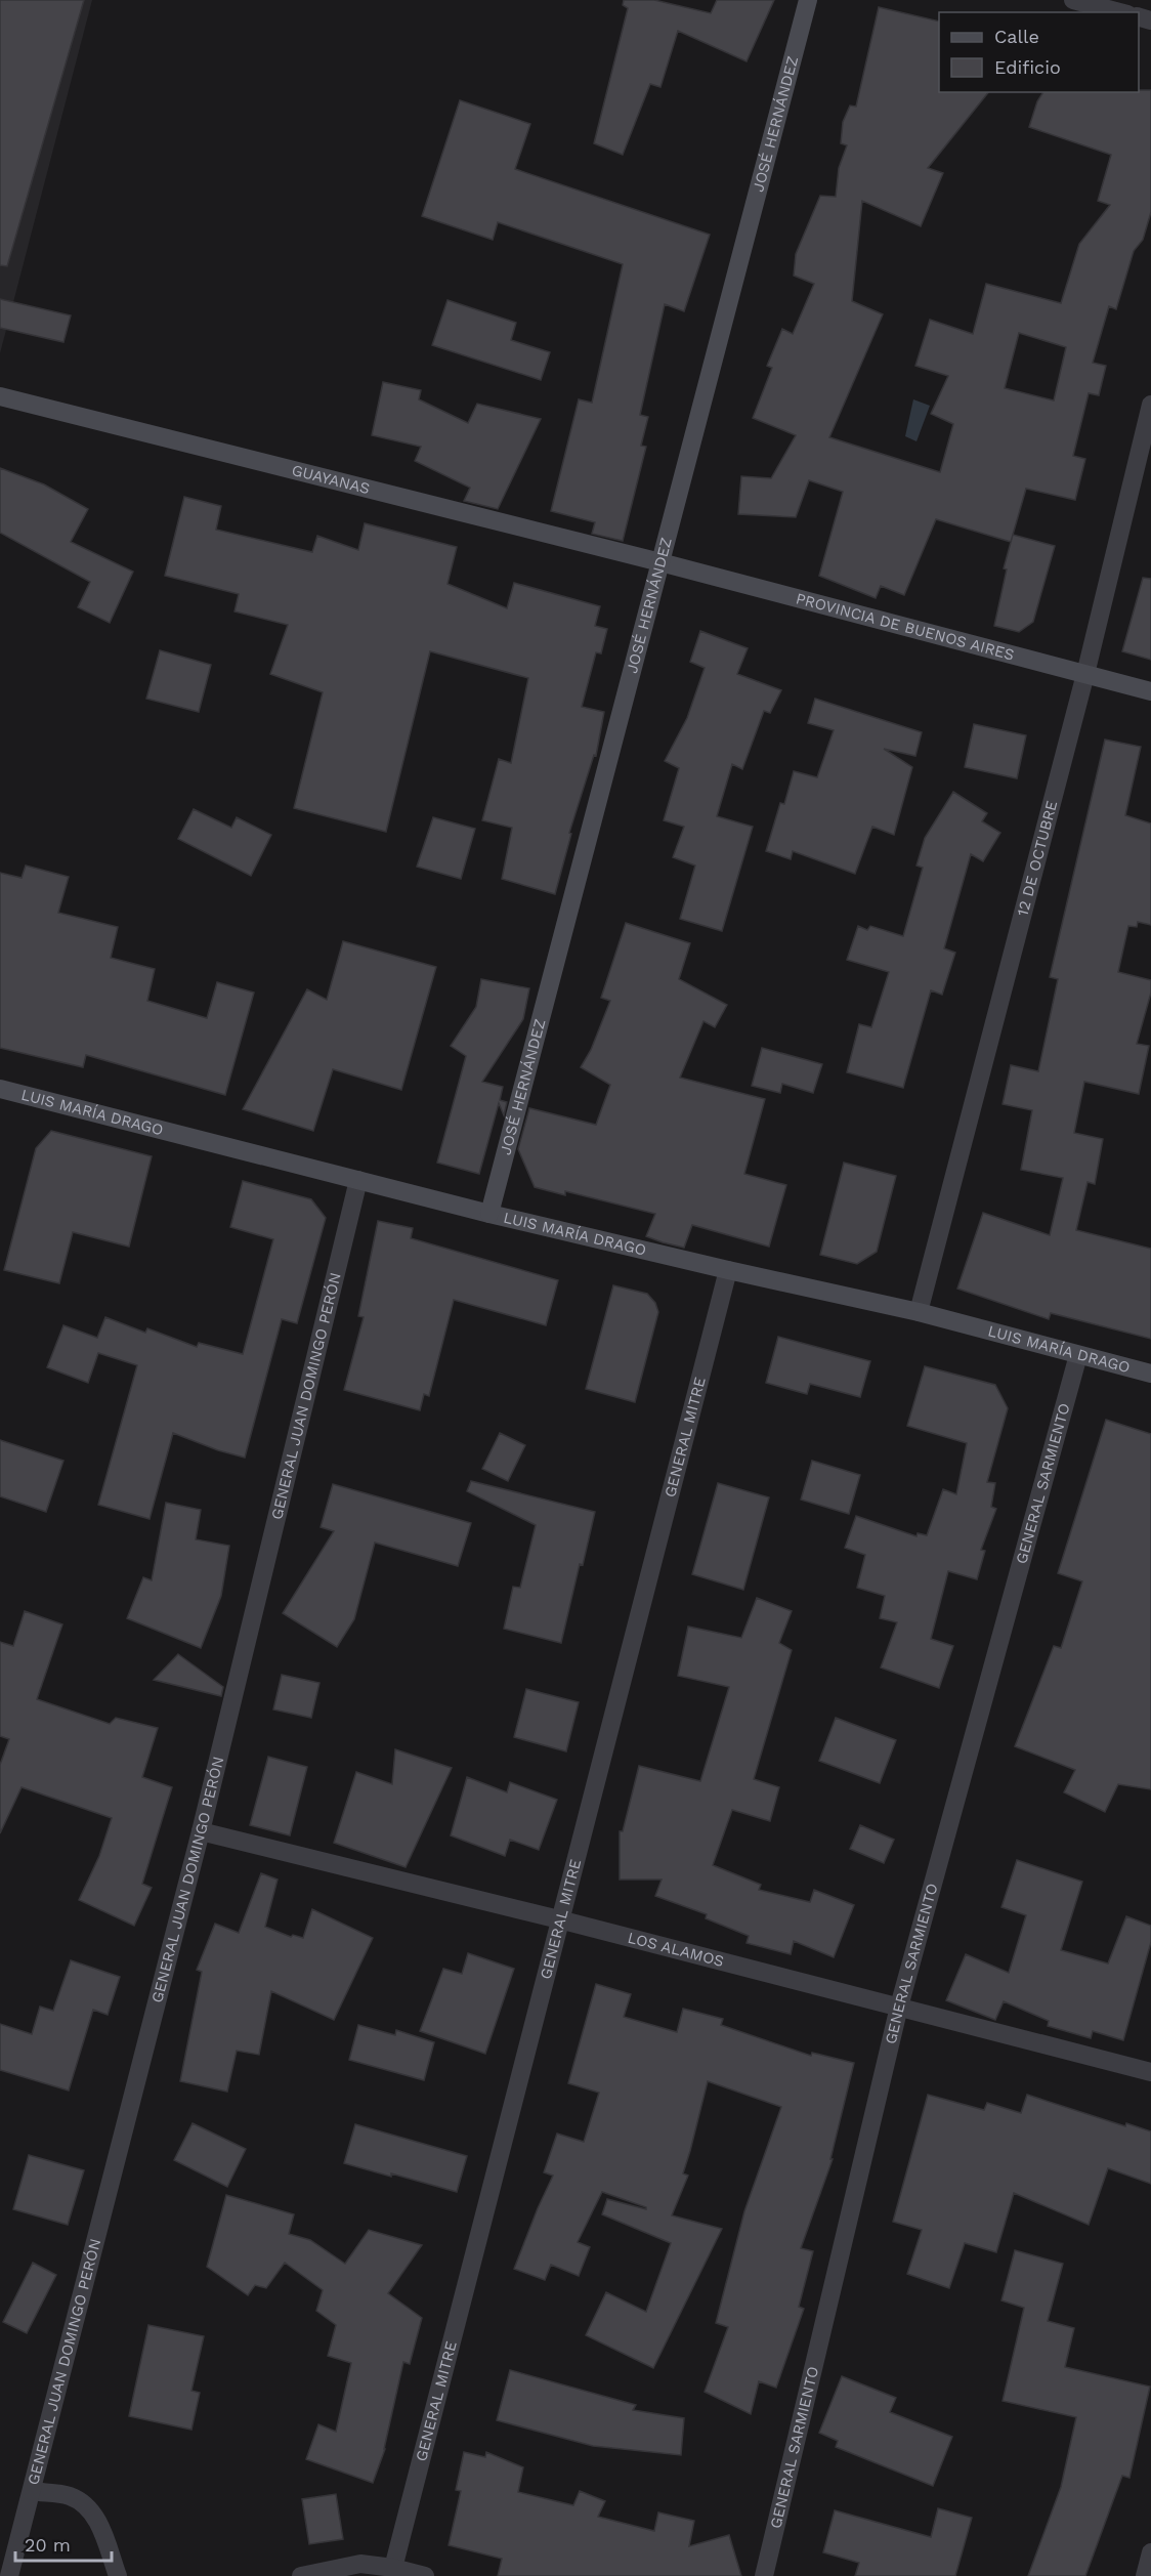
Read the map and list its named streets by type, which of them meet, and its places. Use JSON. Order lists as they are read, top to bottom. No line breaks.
{"streets":{"street":["JOSÉ HERNÁNDEZ","GUAYANAS","PROVINCIA DE BUENOS AIRES","12 DE OCTUBRE","LUIS MARÍA DRAGO","GENERAL JUAN DOMINGO PERÓN","GENERAL MITRE","GENERAL SARMIENTO","LOS ALAMOS"]},"crossings":[["JOSÉ HERNÁNDEZ","GUAYANAS"],["JOSÉ HERNÁNDEZ","PROVINCIA DE BUENOS AIRES"],["JOSÉ HERNÁNDEZ","LUIS MARÍA DRAGO"],["GUAYANAS","PROVINCIA DE BUENOS AIRES"],["PROVINCIA DE BUENOS AIRES","12 DE OCTUBRE"],["12 DE OCTUBRE","LUIS MARÍA DRAGO"],["LUIS MARÍA DRAGO","GENERAL JUAN DOMINGO PERÓN"],["LUIS MARÍA DRAGO","GENERAL MITRE"],["LUIS MARÍA DRAGO","GENERAL SARMIENTO"],["GENERAL JUAN DOMINGO PERÓN","LOS ALAMOS"],["GENERAL MITRE","LOS ALAMOS"],["GENERAL SARMIENTO","LOS ALAMOS"]],"legend":["Calle","Edificio"],"scale_bar":"20 m"}
